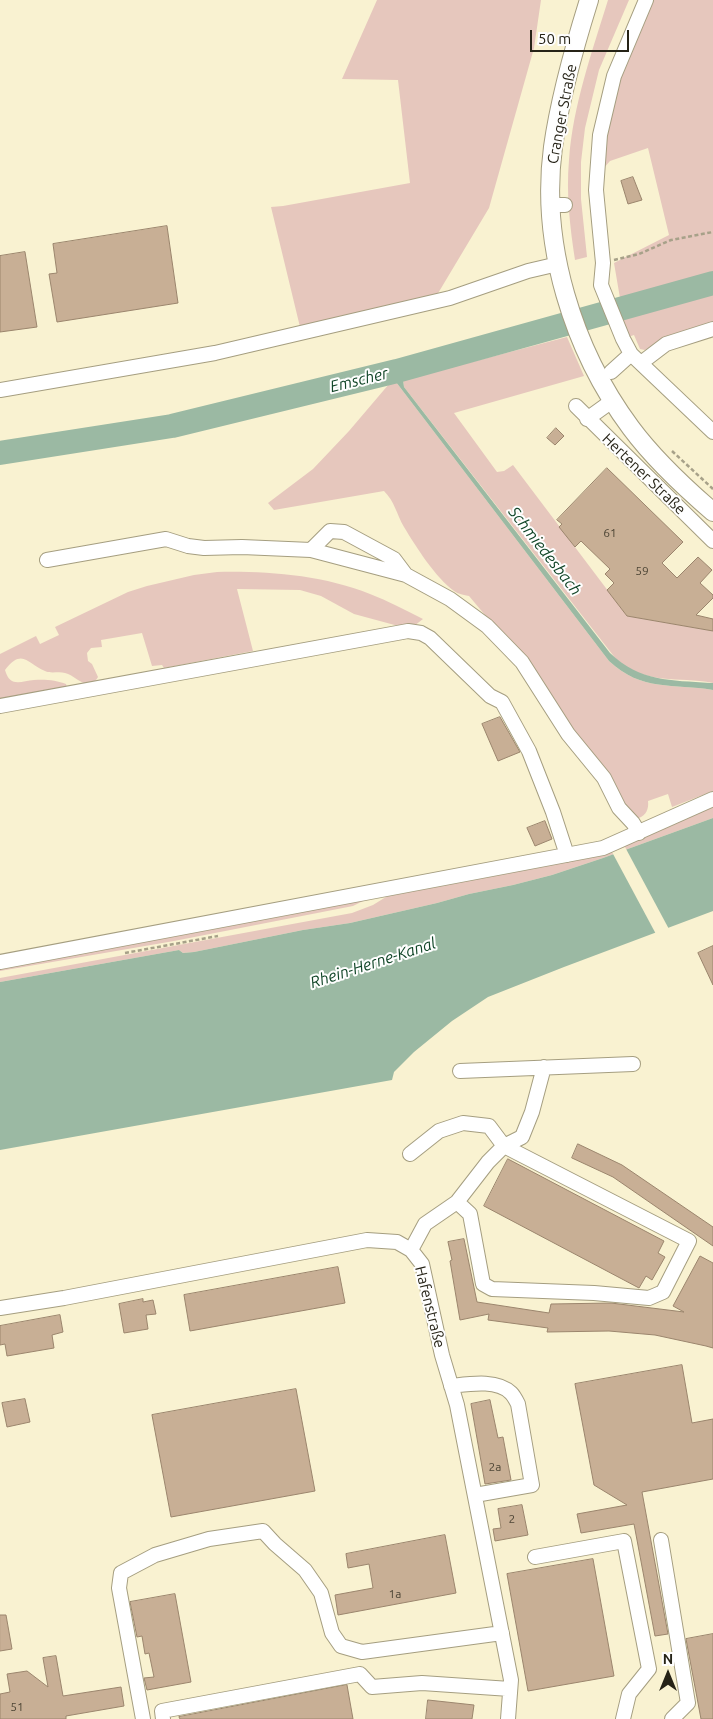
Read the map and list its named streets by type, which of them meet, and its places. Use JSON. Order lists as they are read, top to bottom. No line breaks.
{"streets":{"main road":["Cranger Straße","Hertener Straße"],"street":["Hafenstraße"]},"crossings":[["Cranger Straße","Hertener Straße"]],"water":["Emscher","Schmiedesbach","Rhein-Herne-Kanal"],"house_numbers":["61","59","2a","2","1a","51"],"scale_bar":"50 m","north":"top"}
